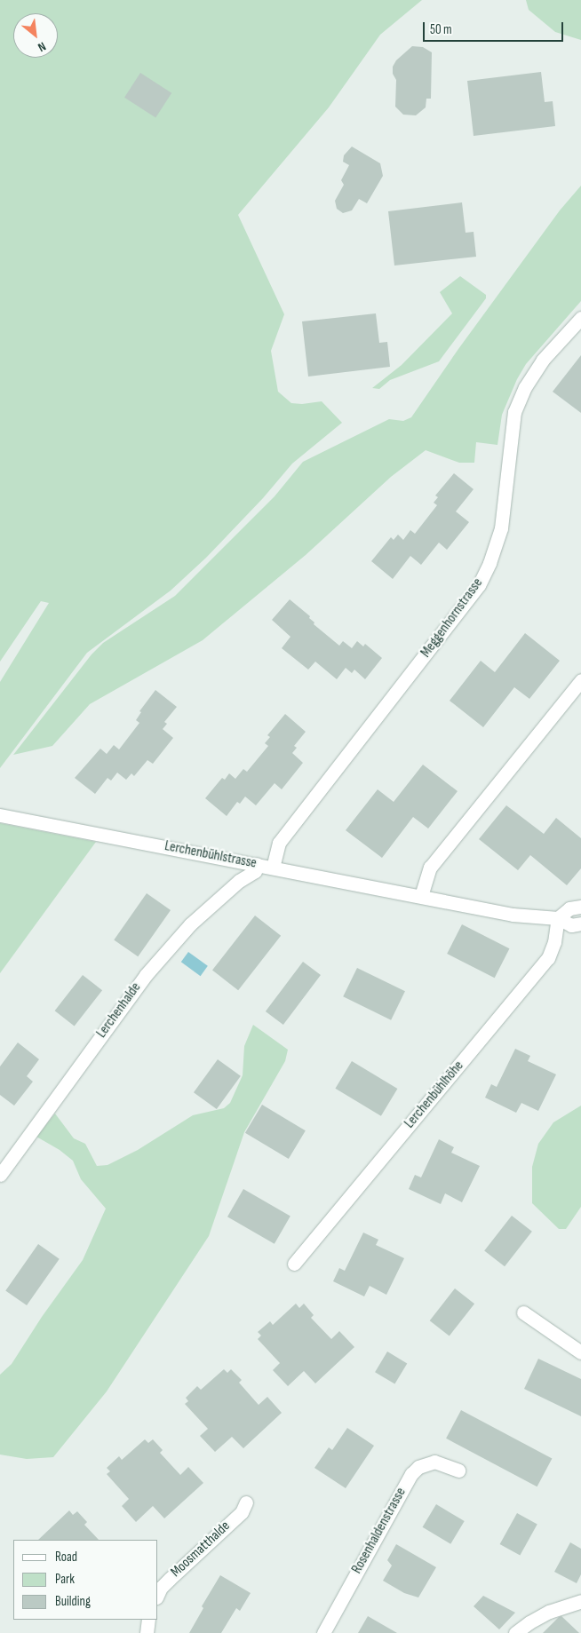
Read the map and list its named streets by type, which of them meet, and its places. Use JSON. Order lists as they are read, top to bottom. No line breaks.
{"streets":{"street":["Meggenhornstrasse","Lerchenbühlstrasse","Lerchenhalde","Lerchenbühlhöhe","Rosenhaldenstrasse","Moosmatthalde"]},"crossings":[["Meggenhornstrasse","Lerchenbühlstrasse"],["Lerchenbühlstrasse","Lerchenhalde"],["Lerchenbühlstrasse","Lerchenbühlhöhe"]],"legend":["Road","Park","Building"],"scale_bar":"50 m","north":"bottom right"}
